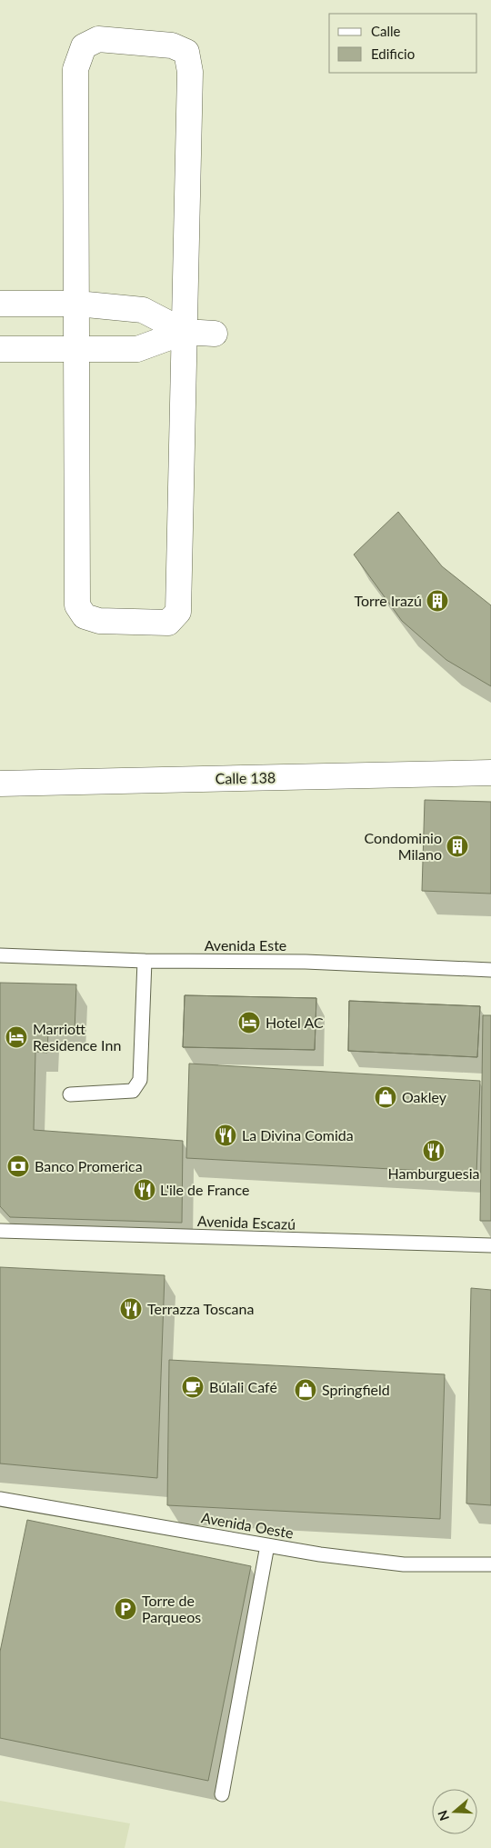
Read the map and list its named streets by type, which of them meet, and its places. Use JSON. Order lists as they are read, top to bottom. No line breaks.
{"streets":{"street":["Calle 138"],"lane":["Avenida Este","Avenida Escazú","Avenida Oeste"]},"places":{"building":["Torre Irazú","Condominio Milano"],"hotel":["Hotel AC","Marriott Residence Inn"],"shop":["Oakley","Springfield"],"restaurant":["La Divina Comida","Hamburguesia","L'ile de France","Terrazza Toscana"],"bank":["Banco Promerica"],"cafe":["Búlali Café"],"parking":["Torre de Parqueos"]},"legend":["Calle","Edificio"],"north":"left"}
